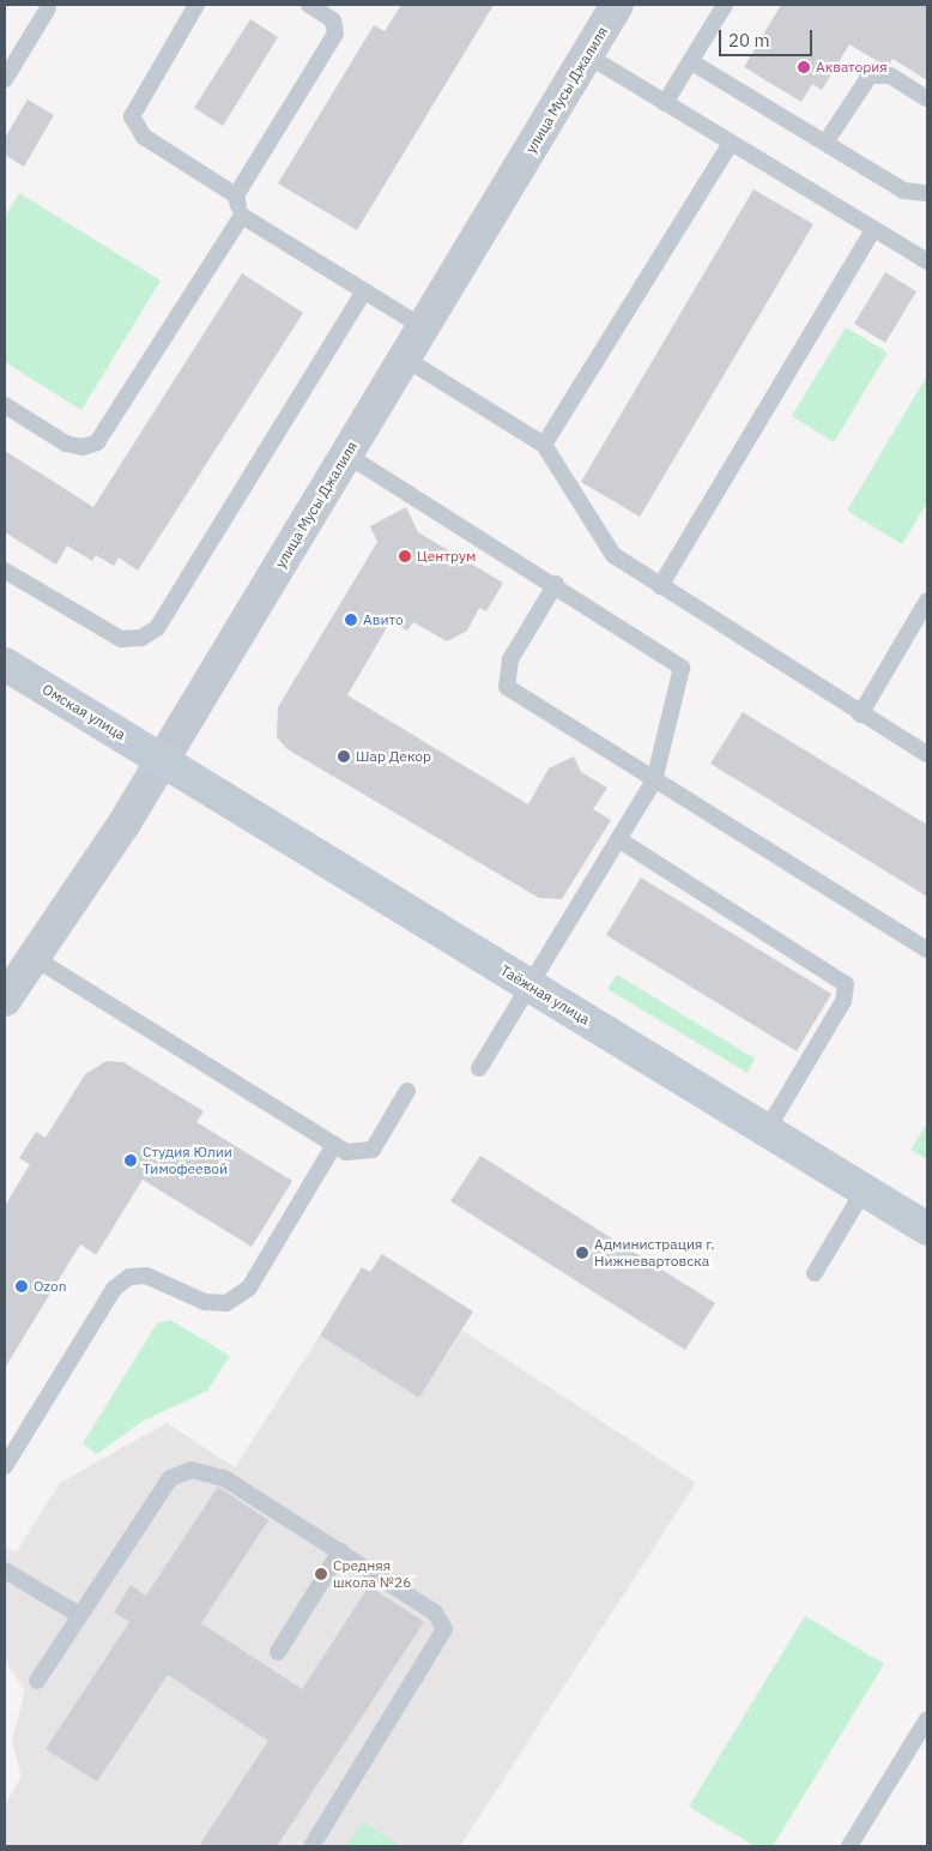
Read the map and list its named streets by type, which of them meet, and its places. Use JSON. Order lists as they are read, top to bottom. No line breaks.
{"streets":{"main road":["Омская улица","Таёжная улица"],"street":["улица Мусы Джалиля"]},"crossings":[["улица Мусы Джалиля","Омская улица"],["улица Мусы Джалиля","Таёжная улица"],["Омская улица","Таёжная улица"]],"places":["Акватория","Центрум","Авито","Шар Декор","Студия Юлии Тимофеевой","Администрация г. Нижневартовска","Ozon","Средняя школа №26"],"scale_bar":"20 m"}
